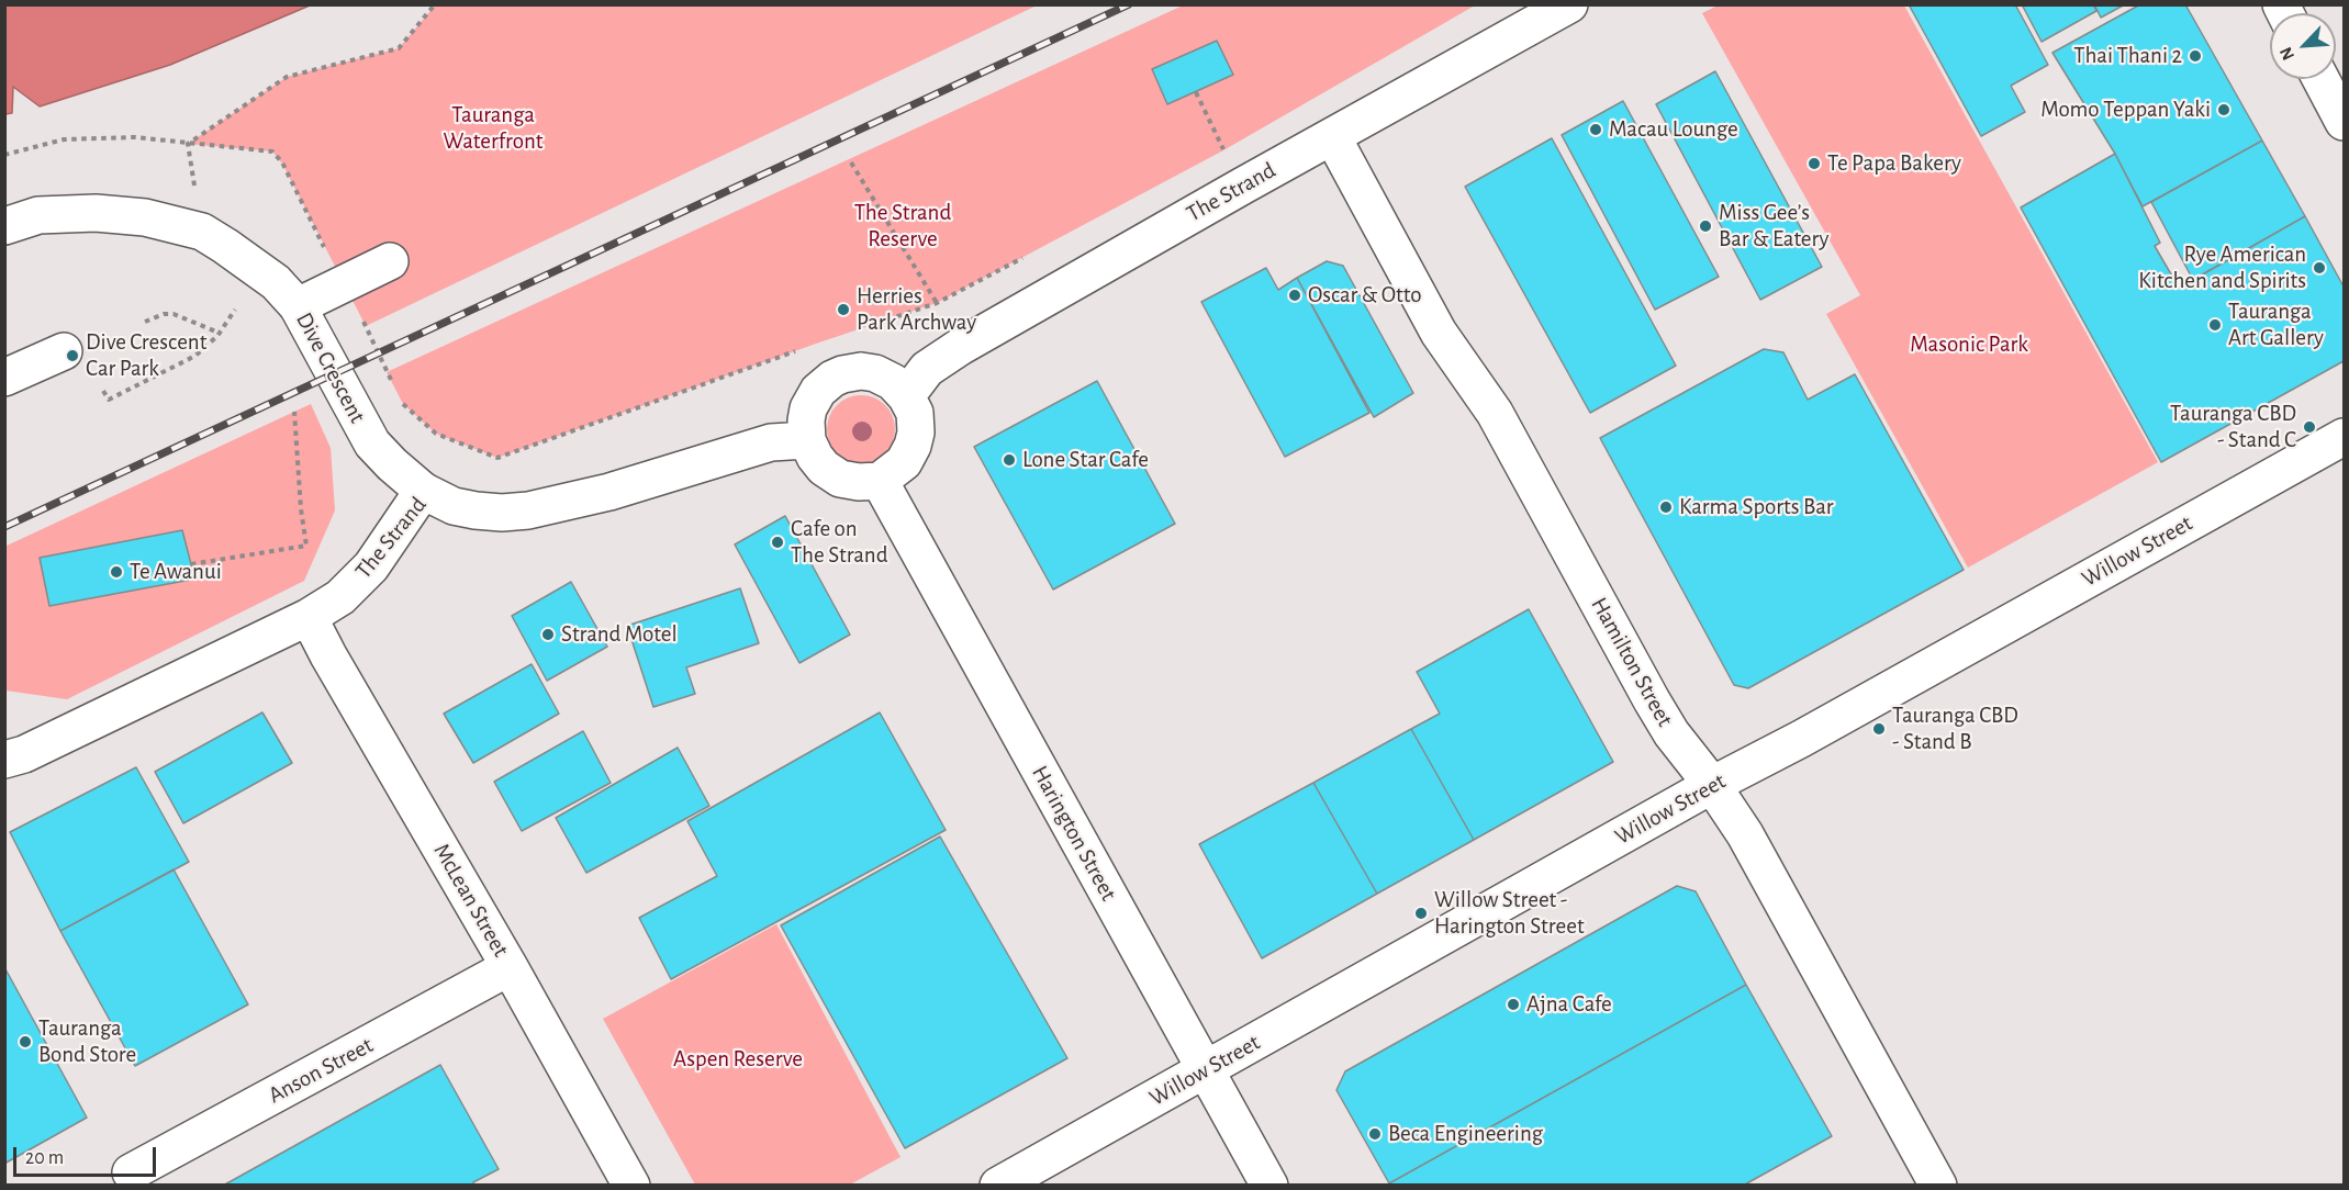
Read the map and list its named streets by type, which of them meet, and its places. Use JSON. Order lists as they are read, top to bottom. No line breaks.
{"streets":{"street":["The Strand","Dive Crescent","Willow Street","Hamilton Street","Harington Street","McLean Street","Anson Street"]},"crossings":[["The Strand","Dive Crescent"],["The Strand","Hamilton Street"],["The Strand","Harington Street"],["The Strand","McLean Street"],["Willow Street","Hamilton Street"],["Willow Street","Harington Street"],["McLean Street","Anson Street"]],"parks":["Tauranga Waterfront","The Strand Reserve","Masonic Park","Aspen Reserve"],"places":["Thai Thani 2","Momo Teppan Yaki","Macau Lounge","Te Papa Bakery","Miss Gee’s Bar & Eatery","Rye American Kitchen and Spirits","Oscar & Otto","Herries Park Archway","Tauranga Art Gallery","Dive Crescent Car Park","Tauranga CBD - Stand C","Lone Star Cafe","Karma Sports Bar","Cafe on The Strand","Te Awanui","Strand Motel","Tauranga CBD - Stand B","Willow Street - Harington Street","Ajna Cafe","Tauranga Bond Store","Beca Engineering"],"scale_bar":"20 m","north":"bottom left"}
